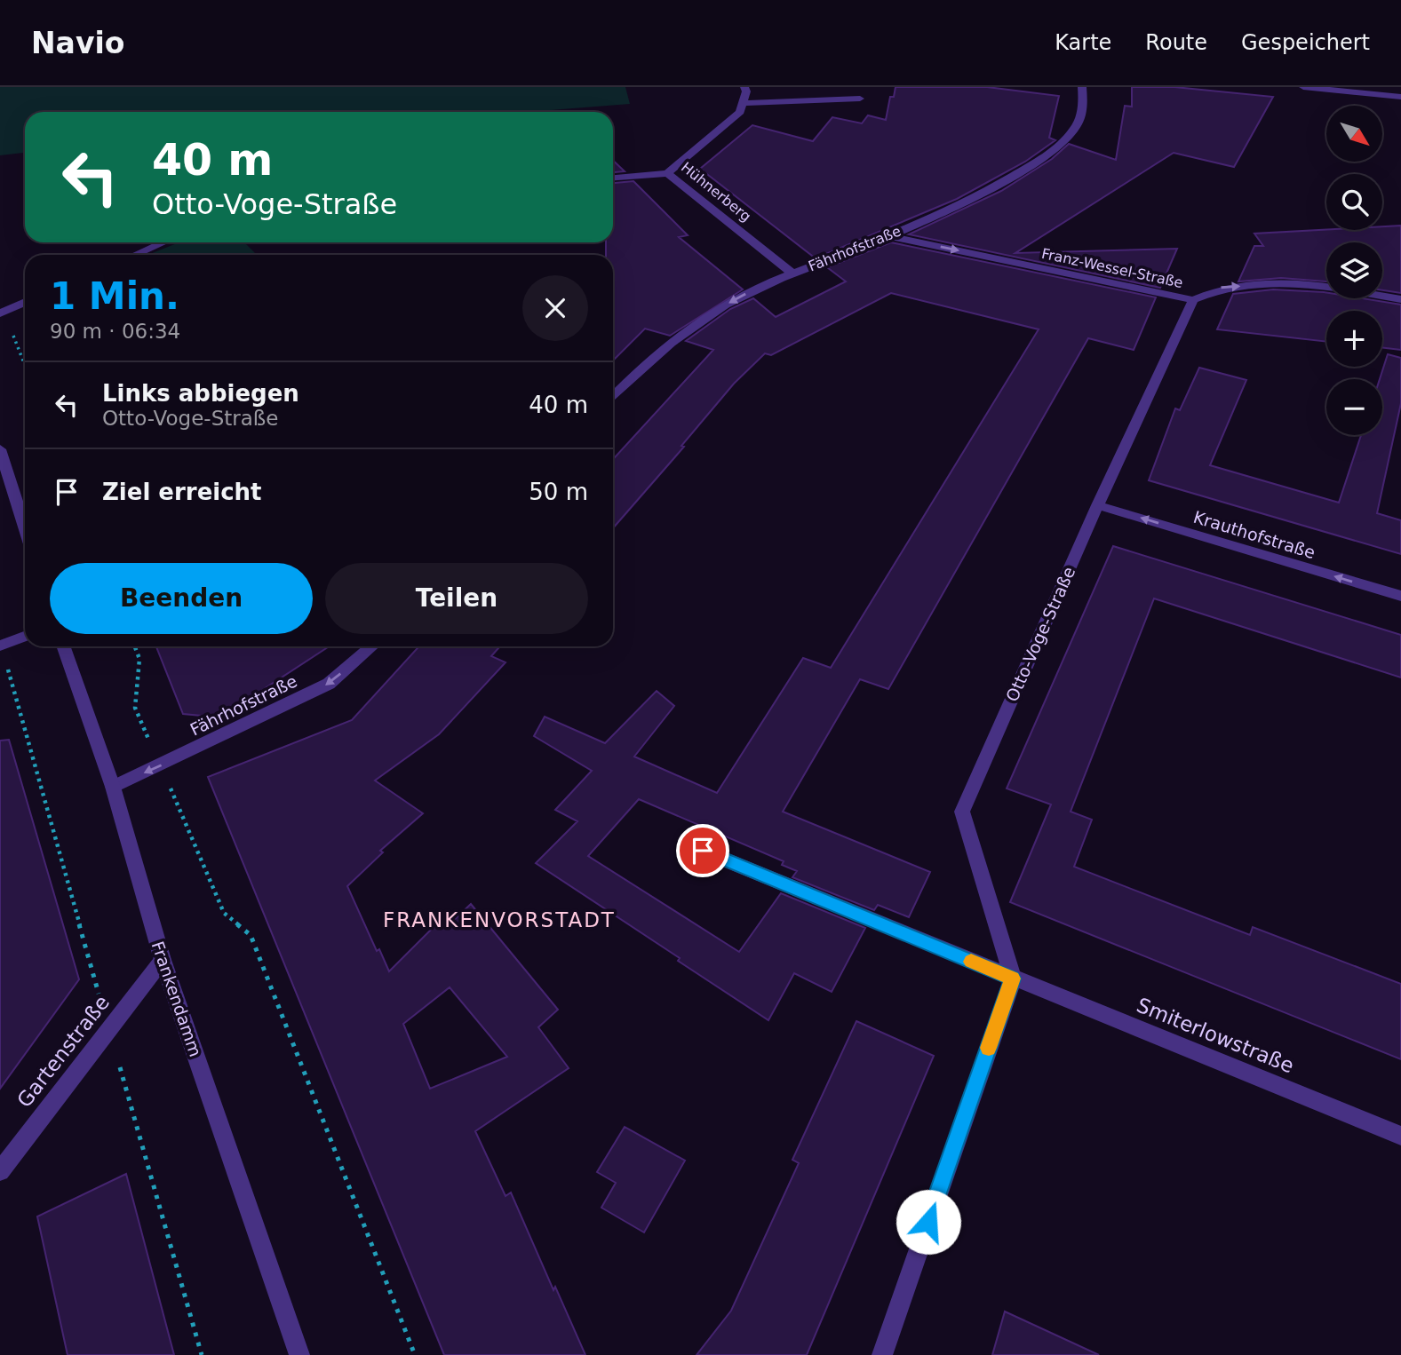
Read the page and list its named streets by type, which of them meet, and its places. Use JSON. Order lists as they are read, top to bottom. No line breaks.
{"streets":{"street":["Hühnerberg","Fährhofstraße","Franz-Wessel-Straße","Krauthofstraße","Otto-Voge-Straße","Frankendamm","Smiterlowstraße","Gartenstraße"]},"crossings":[["Hühnerberg","Fährhofstraße"],["Fährhofstraße","Franz-Wessel-Straße"],["Fährhofstraße","Frankendamm"],["Franz-Wessel-Straße","Otto-Voge-Straße"],["Krauthofstraße","Otto-Voge-Straße"],["Otto-Voge-Straße","Smiterlowstraße"],["Frankendamm","Gartenstraße"]],"one_way":["Fährhofstraße","Franz-Wessel-Straße","Krauthofstraße"],"districts":["FRANKENVORSTADT"],"north":"bottom right","page":{"header":"Navio","nav":["Karte","Route","Gespeichert"],"map_buttons":["+","−"],"turn":["40 m","Otto-Voge-Straße"],"heading":["1 Min.","90 m · 06:34"],"list":[{"name":"Links abbiegen","note":"Otto-Voge-Straße","value":"40 m"},{"name":"Ziel erreicht","value":"50 m"}],"buttons":["Beenden","Teilen"]}}
